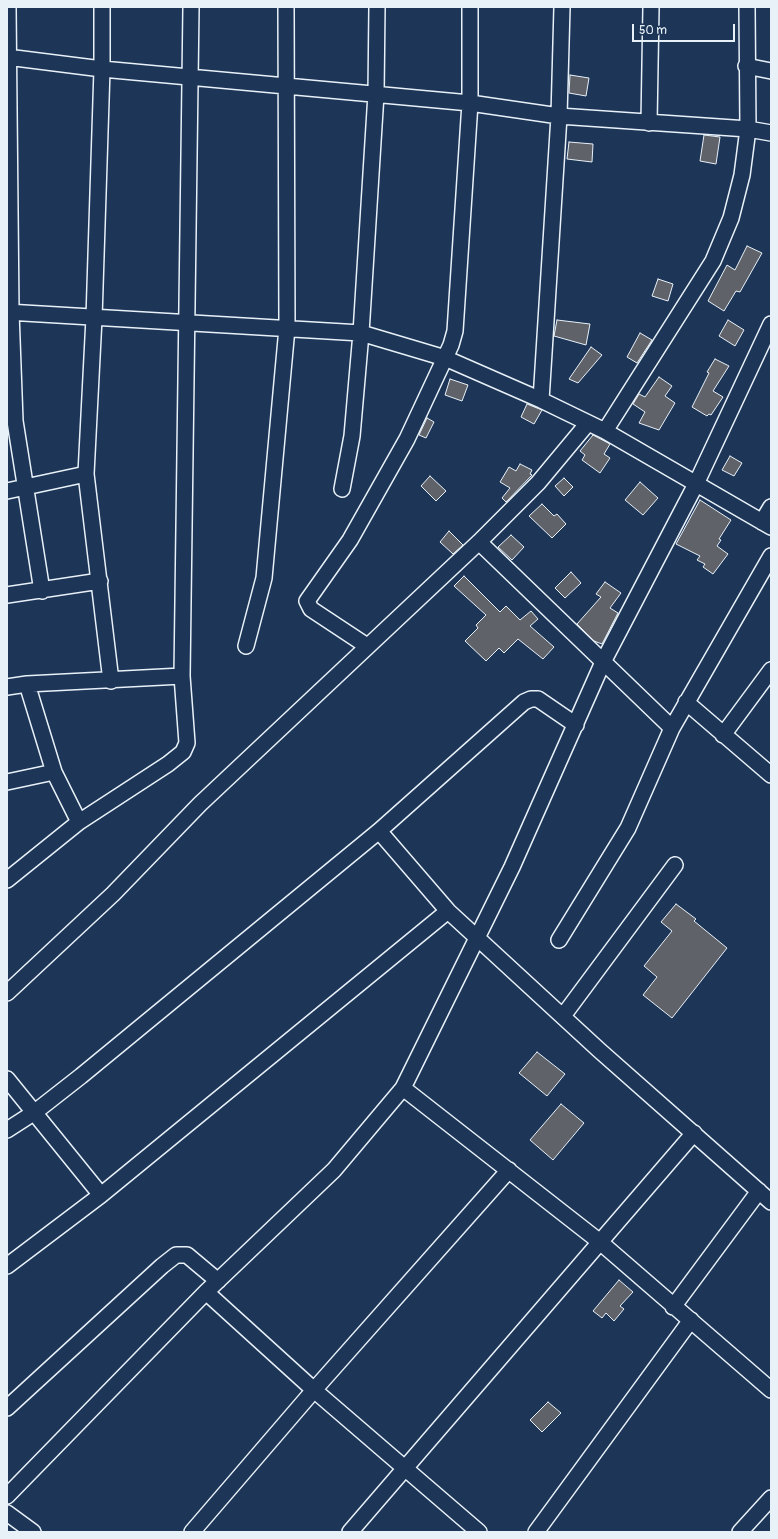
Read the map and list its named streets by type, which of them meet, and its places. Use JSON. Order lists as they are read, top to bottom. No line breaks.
{"scale_bar":"50 m"}
